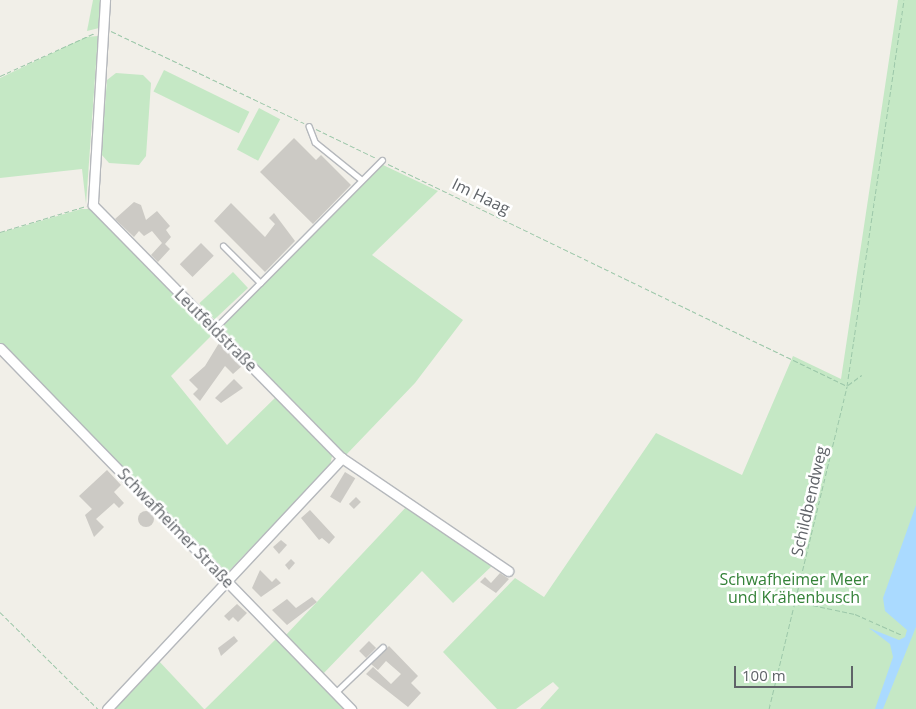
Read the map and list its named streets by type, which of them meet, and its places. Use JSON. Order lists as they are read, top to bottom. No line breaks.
{"streets":{"street":["Leutfeldstraße","Schwafheimer Straße"],"path":["Im Haag","Schildbendweg"]},"crossings":[["Im Haag","Schildbendweg"]],"parks":["Schwafheimer Meer und Krähenbusch"],"scale_bar":"100 m"}
